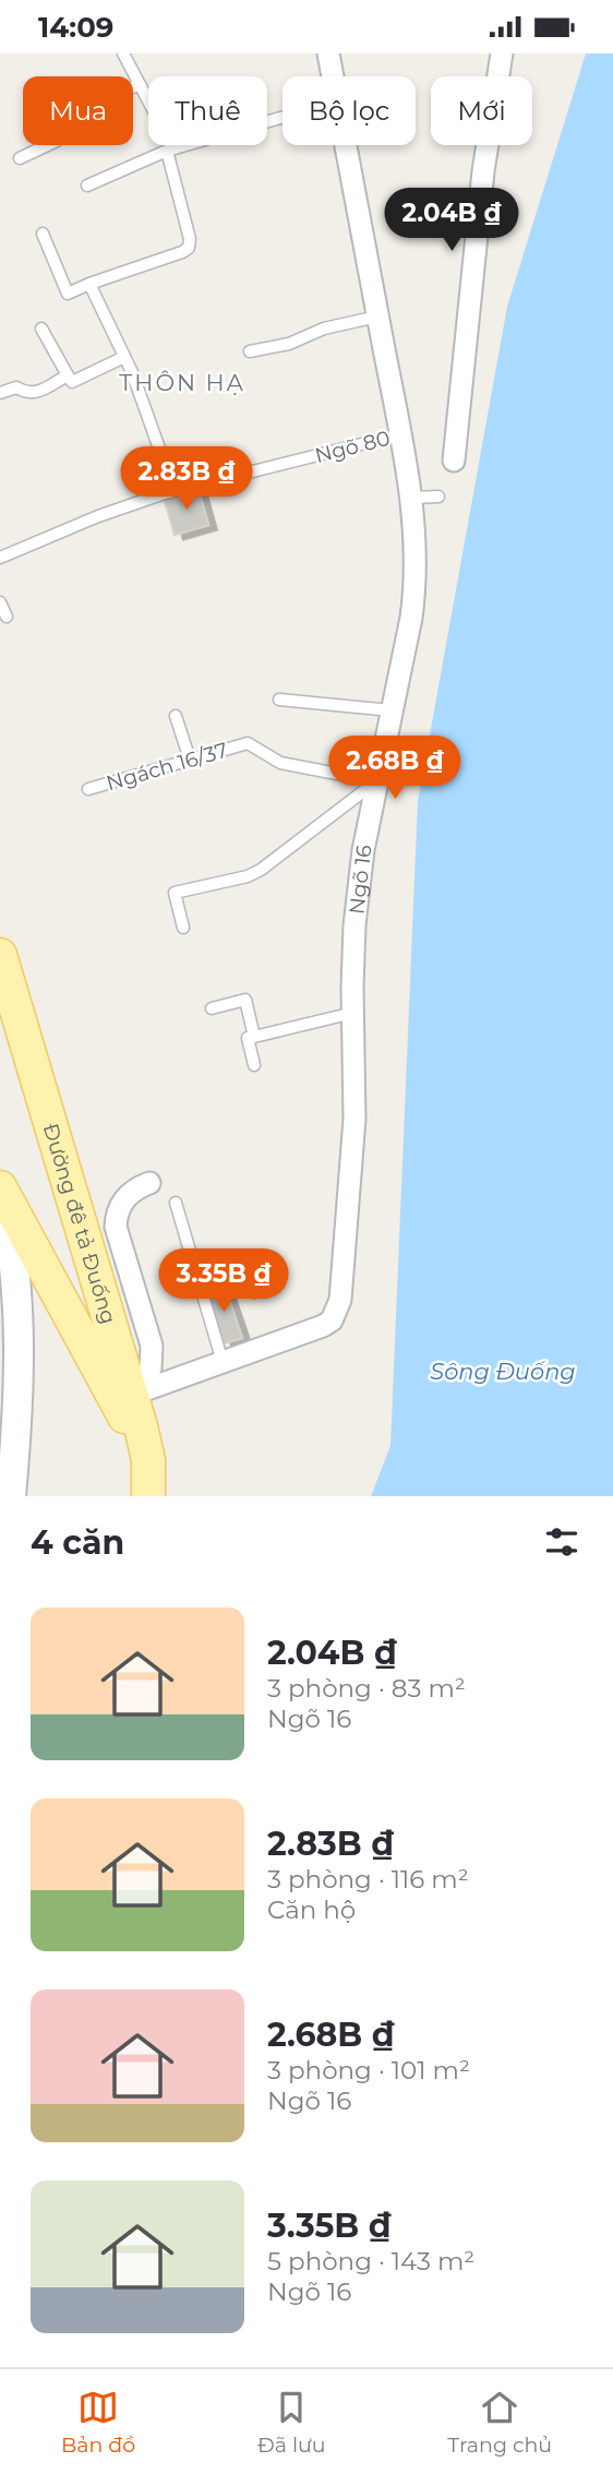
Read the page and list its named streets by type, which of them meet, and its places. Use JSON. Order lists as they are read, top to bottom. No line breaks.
{"streets":{"main road":["Đường đê tả Đuống"],"street":["Ngõ 16"],"lane":["Ngõ 80","Ngách 16/37"]},"crossings":[["Ngõ 80","Ngõ 16"],["Ngách 16/37","Ngõ 16"],["Ngõ 16","Đường đê tả Đuống"]],"districts":["THÔN HẠ"],"water":["Sông Đuống"],"page":{"status":"14:09","chip":["Mua","Thuê","Bộ lọc","Mới"],"price":["2.04B ₫","2.83B ₫","2.68B ₫","3.35B ₫"],"heading":"4 căn","list":[{"name":"2.04B ₫","note":"3 phòng · 83 m² · Ngõ 16"},{"name":"2.83B ₫","note":"3 phòng · 116 m² · Căn hộ"},{"name":"2.68B ₫","note":"3 phòng · 101 m² · Ngõ 16"},{"name":"3.35B ₫","note":"5 phòng · 143 m² · Ngõ 16"}],"tabs":["Bản đồ","Đã lưu","Trang chủ"]}}
